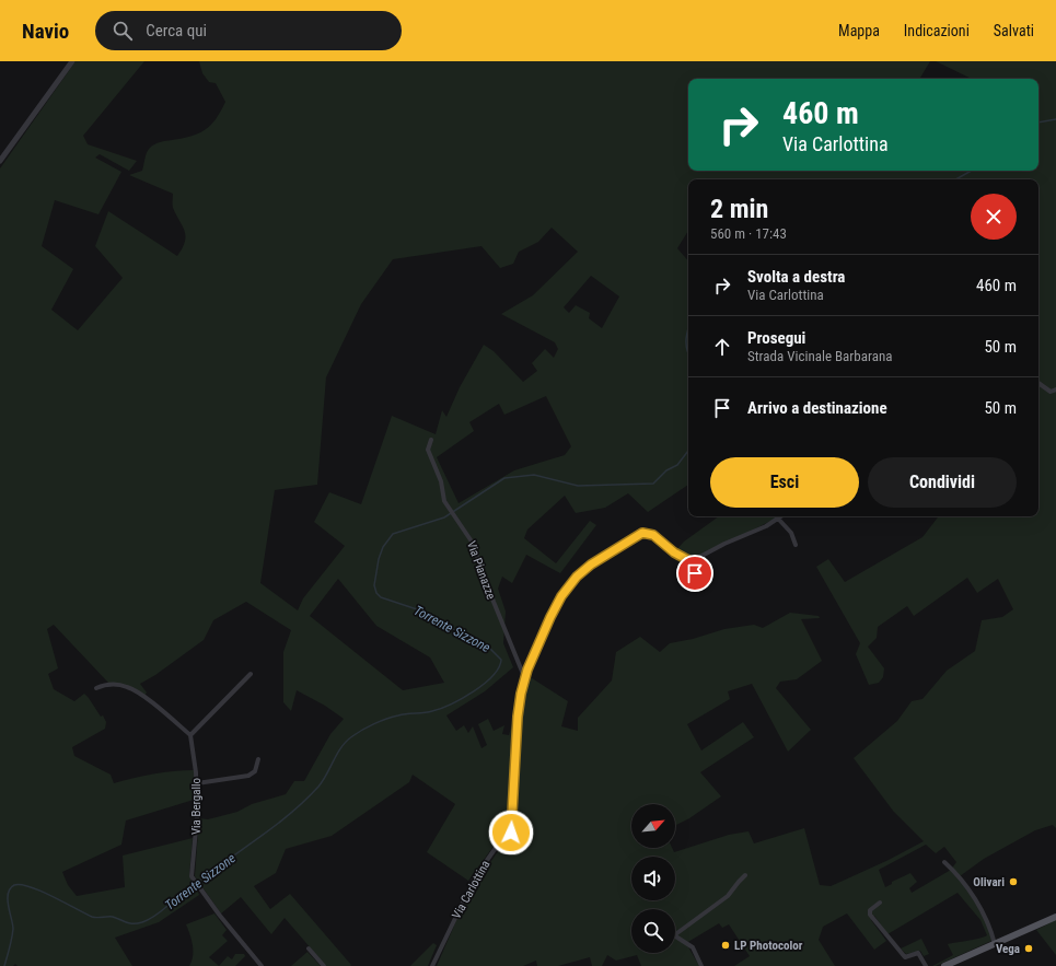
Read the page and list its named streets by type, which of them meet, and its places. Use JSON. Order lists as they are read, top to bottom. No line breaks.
{"streets":{"street":["Via Pianazze","Via Bergallo","Via Carlottina"]},"crossings":[["Via Pianazze","Via Carlottina"]],"water":["Torrente Sizzone"],"places":["Olivari","LP Photocolor","Vega"],"north":"top right","page":{"header":"Navio","search":"Cerca qui","nav":["Mappa","Indicazioni","Salvati"],"turn":["460 m","Via Carlottina"],"heading":["2 min","560 m · 17:43"],"list":[{"name":"Svolta a destra","note":"Via Carlottina","value":"460 m"},{"name":"Prosegui","note":"Strada Vicinale Barbarana","value":"50 m"},{"name":"Arrivo a destinazione","value":"50 m"}],"buttons":["Esci","Condividi"]}}
